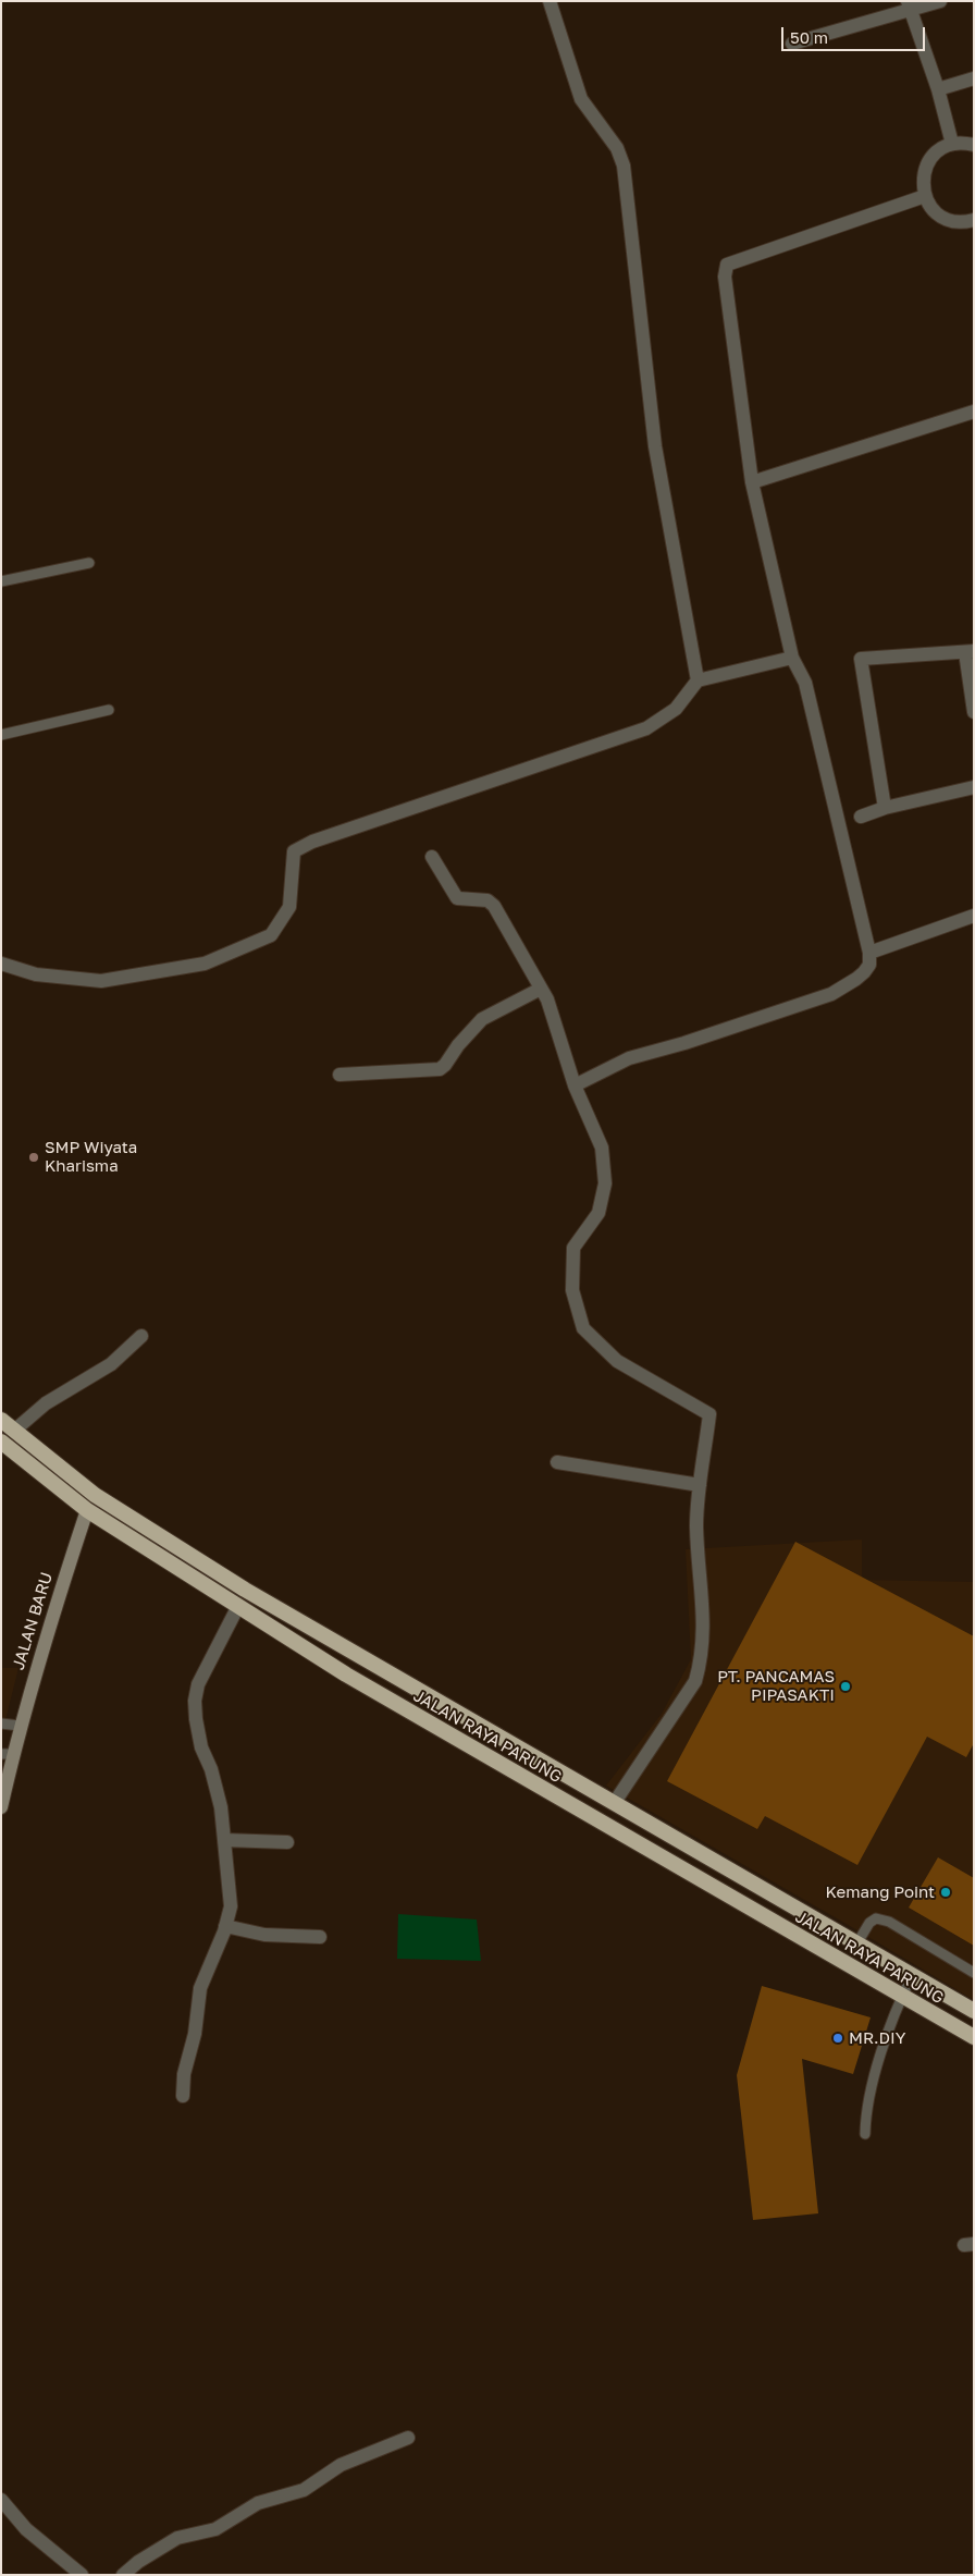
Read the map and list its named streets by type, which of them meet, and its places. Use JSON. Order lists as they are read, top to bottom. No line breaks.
{"streets":{"highway":["JALAN RAYA PARUNG"],"main road":["JALAN BARU"]},"crossings":[["JALAN BARU","JALAN RAYA PARUNG"]],"places":["SMP Wiyata Kharisma","PT. PANCAMAS PIPASAKTI","Kemang Point","MR.DIY"],"scale_bar":"50 m"}
